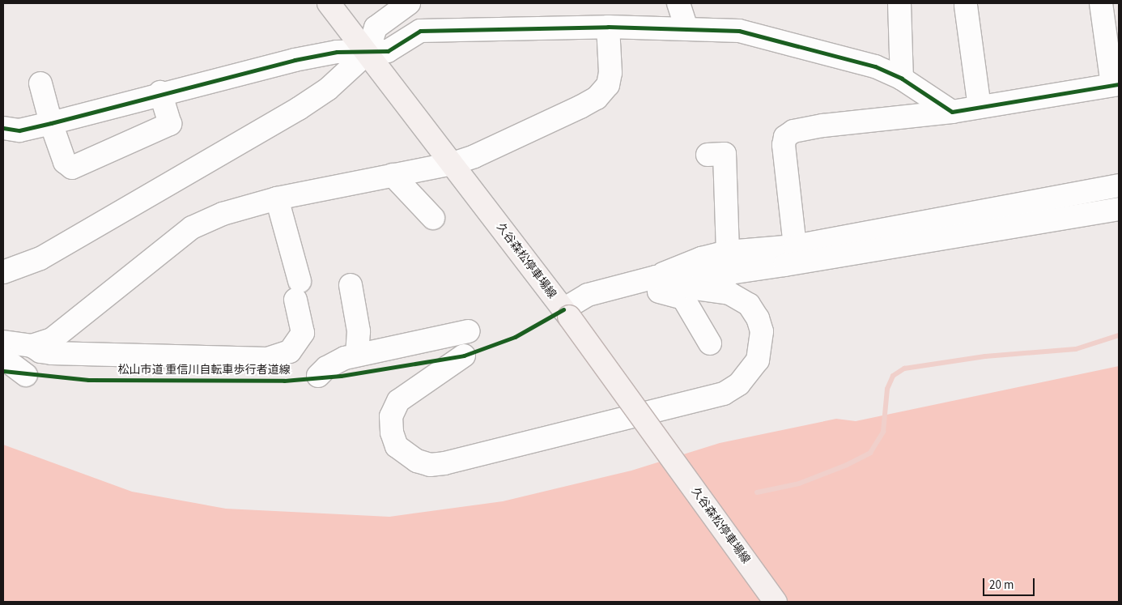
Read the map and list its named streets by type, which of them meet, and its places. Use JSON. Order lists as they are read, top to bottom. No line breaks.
{"streets":{"main road":["久谷森松停車場線"],"cycle path":["松山市道 重信川自転車歩行者道線"]},"scale_bar":"20 m"}
